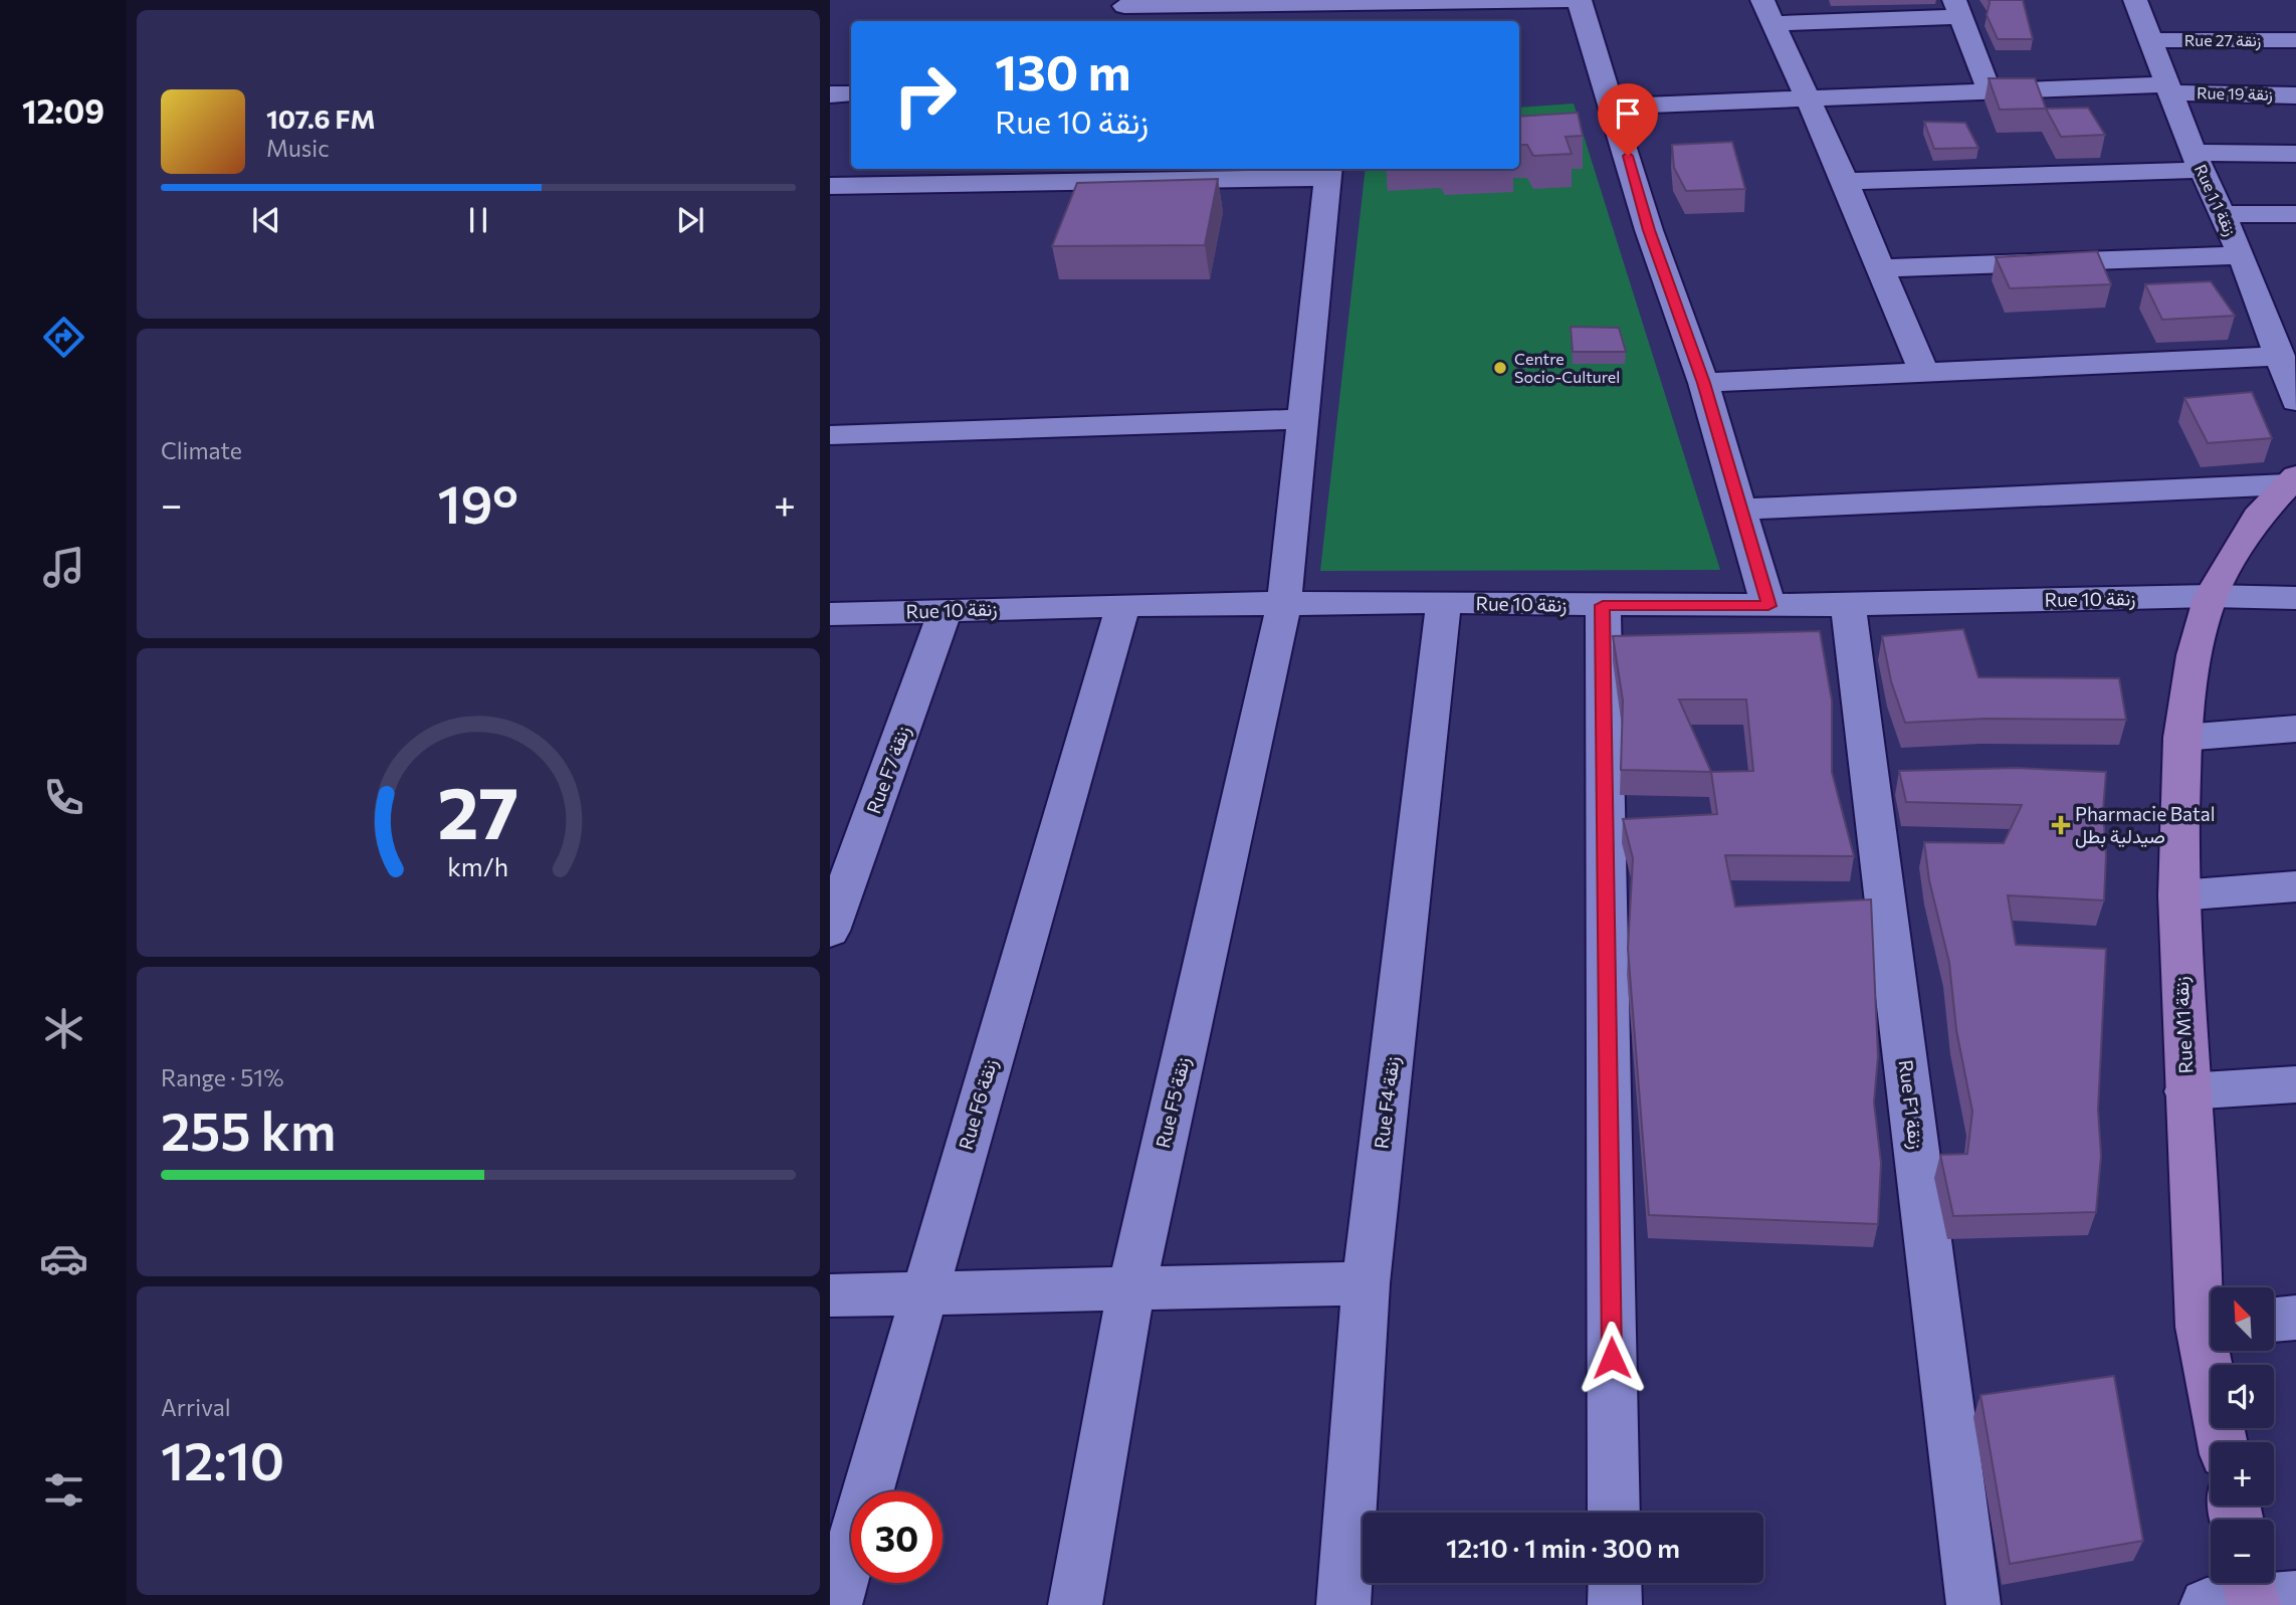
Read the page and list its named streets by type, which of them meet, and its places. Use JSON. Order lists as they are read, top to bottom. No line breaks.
{"streets":{"street":["Rue 27 زنقة","Rue 19 زنقة","Rue 1 زنقة 1","Rue 10 زنقة","Rue F7 زنقة","Rue M1 زنقة","Rue F5 زنقة","Rue F4 زنقة","Rue F6 زنقة","Rue F1 زنقة"]},"crossings":[["Rue 27 زنقة","Rue 1 زنقة 1"],["Rue 19 زنقة","Rue 1 زنقة 1"],["Rue 10 زنقة","Rue F7 زنقة"],["Rue 10 زنقة","Rue M1 زنقة"],["Rue 10 زنقة","Rue F5 زنقة"],["Rue 10 زنقة","Rue F4 زنقة"],["Rue 10 زنقة","Rue F6 زنقة"],["Rue 10 زنقة","Rue F1 زنقة"]],"places":{"other":["Centre Socio-Culturel"],"health":["Pharmacie Batal صيدلية بطل"]},"north":"top left","page":{"tabs":"12:09","turn":["130 m","Rue 10 زنقة"],"song":["107.6 FM","Music"],"tile":["Climate",["Range · 51%","255 km"],["Arrival","12:10"]],"heat":["−","19°","+"],"map_buttons":["+","−"],"limit":"30","trip":"12:10 · 1 min · 300 m","gauge":["27","km/h"]}}
